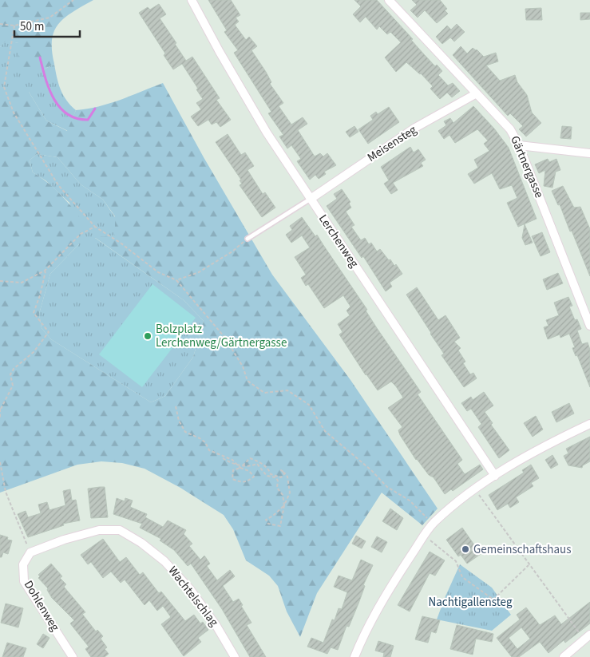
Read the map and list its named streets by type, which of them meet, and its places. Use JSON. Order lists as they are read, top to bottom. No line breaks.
{"streets":{"street":["Meisensteg","Gärtnergasse","Lerchenweg","Wachtelschlag","Dohlenweg"]},"crossings":[["Meisensteg","Gärtnergasse"],["Meisensteg","Lerchenweg"],["Wachtelschlag","Dohlenweg"]],"parks":["Nachtigallensteg"],"places":["Bolzplatz Lerchenweg/Gärtnergasse","Gemeinschaftshaus"],"scale_bar":"50 m"}
